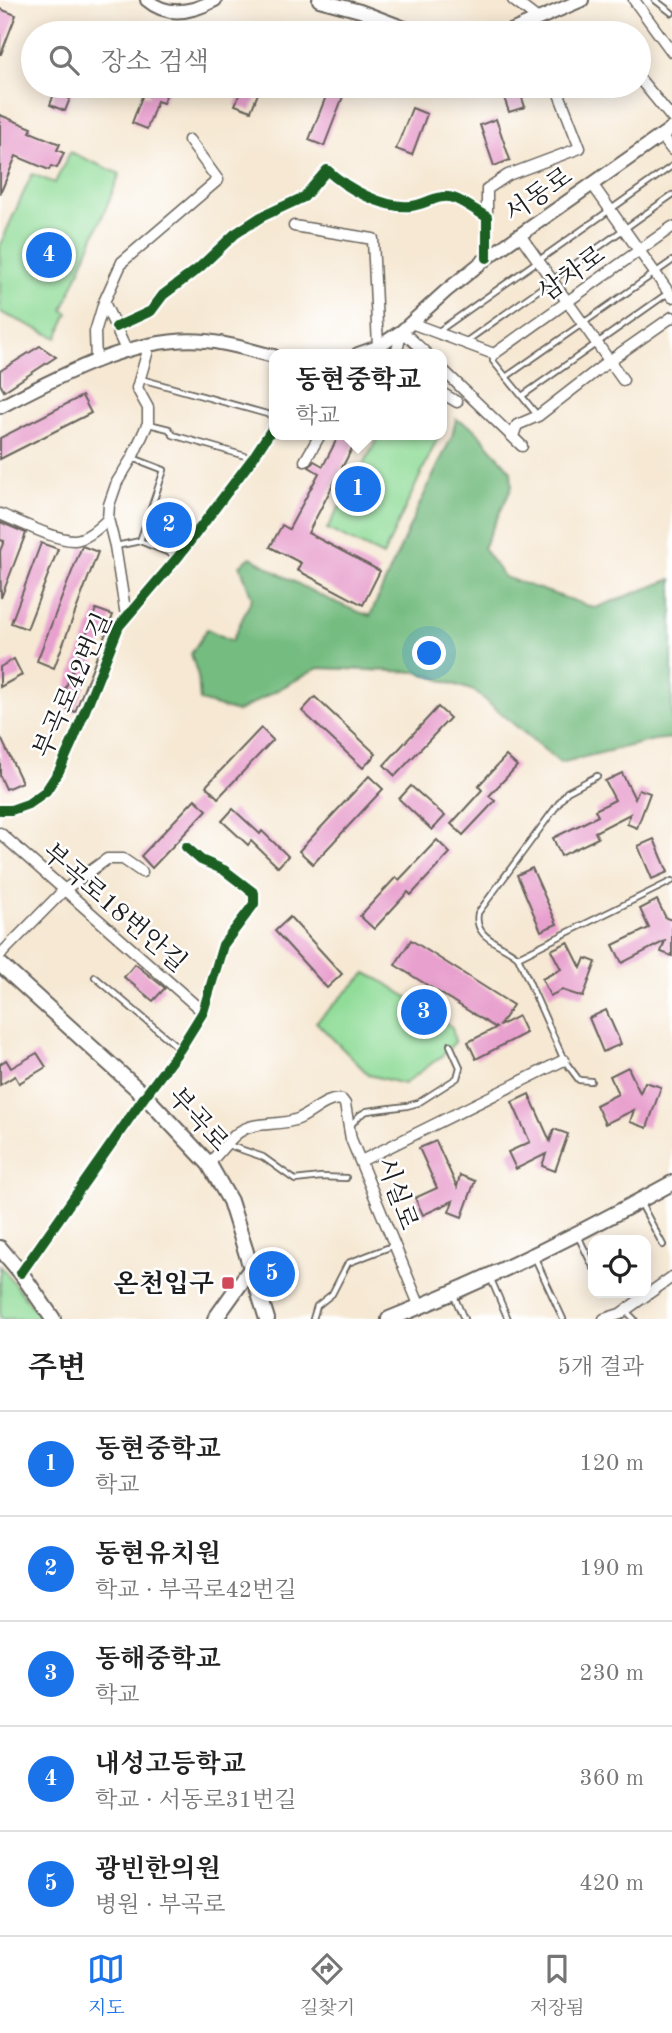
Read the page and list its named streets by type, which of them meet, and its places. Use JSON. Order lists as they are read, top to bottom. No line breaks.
{"streets":{"main road":["부곡로"],"street":["서동로","삼차로","부곡로42번길","부곡로18번안길","시실로"]},"places":{"transit":["온천입구"]},"page":{"search":"장소 검색","pins":["4","1","2","3","5"],"popup":["동현중학교","학교"],"heading":["주변","5개 결과"],"list":[{"mark":"1","name":"동현중학교","note":"학교","value":"120 m"},{"mark":"2","name":"동현유치원","note":"학교 · 부곡로42번길","value":"190 m"},{"mark":"3","name":"동해중학교","note":"학교","value":"230 m"},{"mark":"4","name":"내성고등학교","note":"학교 · 서동로31번길","value":"360 m"},{"mark":"5","name":"광빈한의원","note":"병원 · 부곡로","value":"420 m"}],"nav":["지도","길찾기","저장됨"]}}
